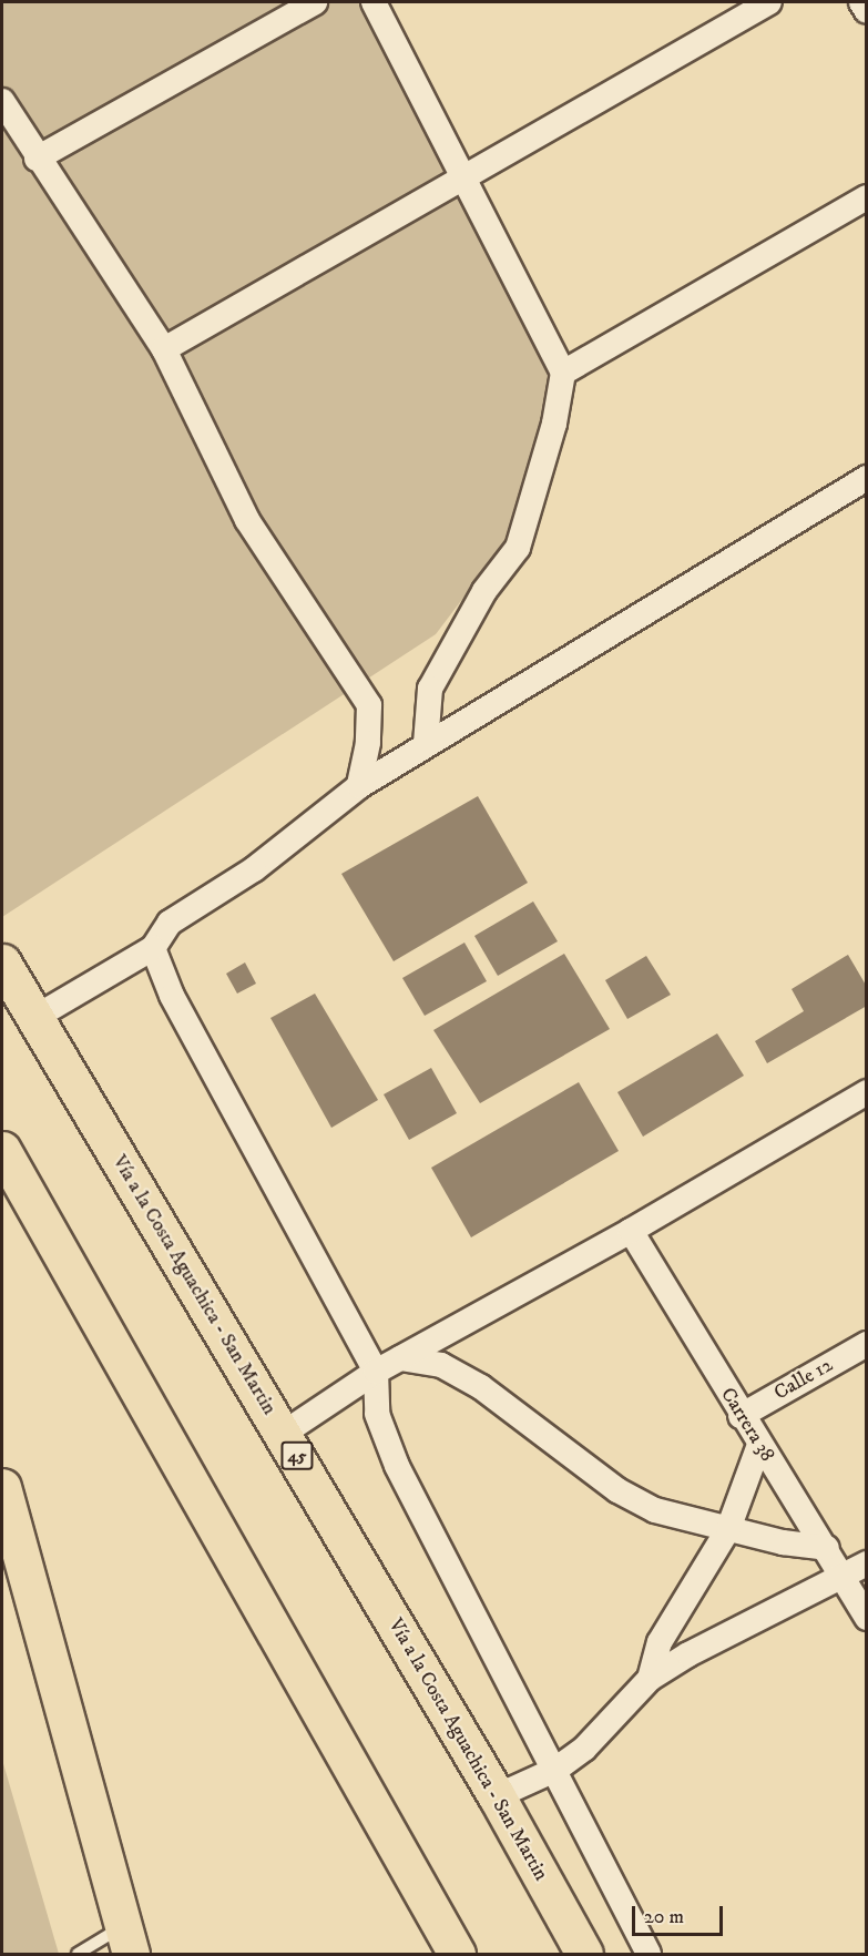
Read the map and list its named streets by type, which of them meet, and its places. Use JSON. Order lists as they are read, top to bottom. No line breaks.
{"streets":{"highway":["Vía a la Costa Aguachica - San Martin","45"],"street":["Calle 12","Carrera 38"]},"crossings":[["Calle 12","Carrera 38"]],"scale_bar":"20 m"}
